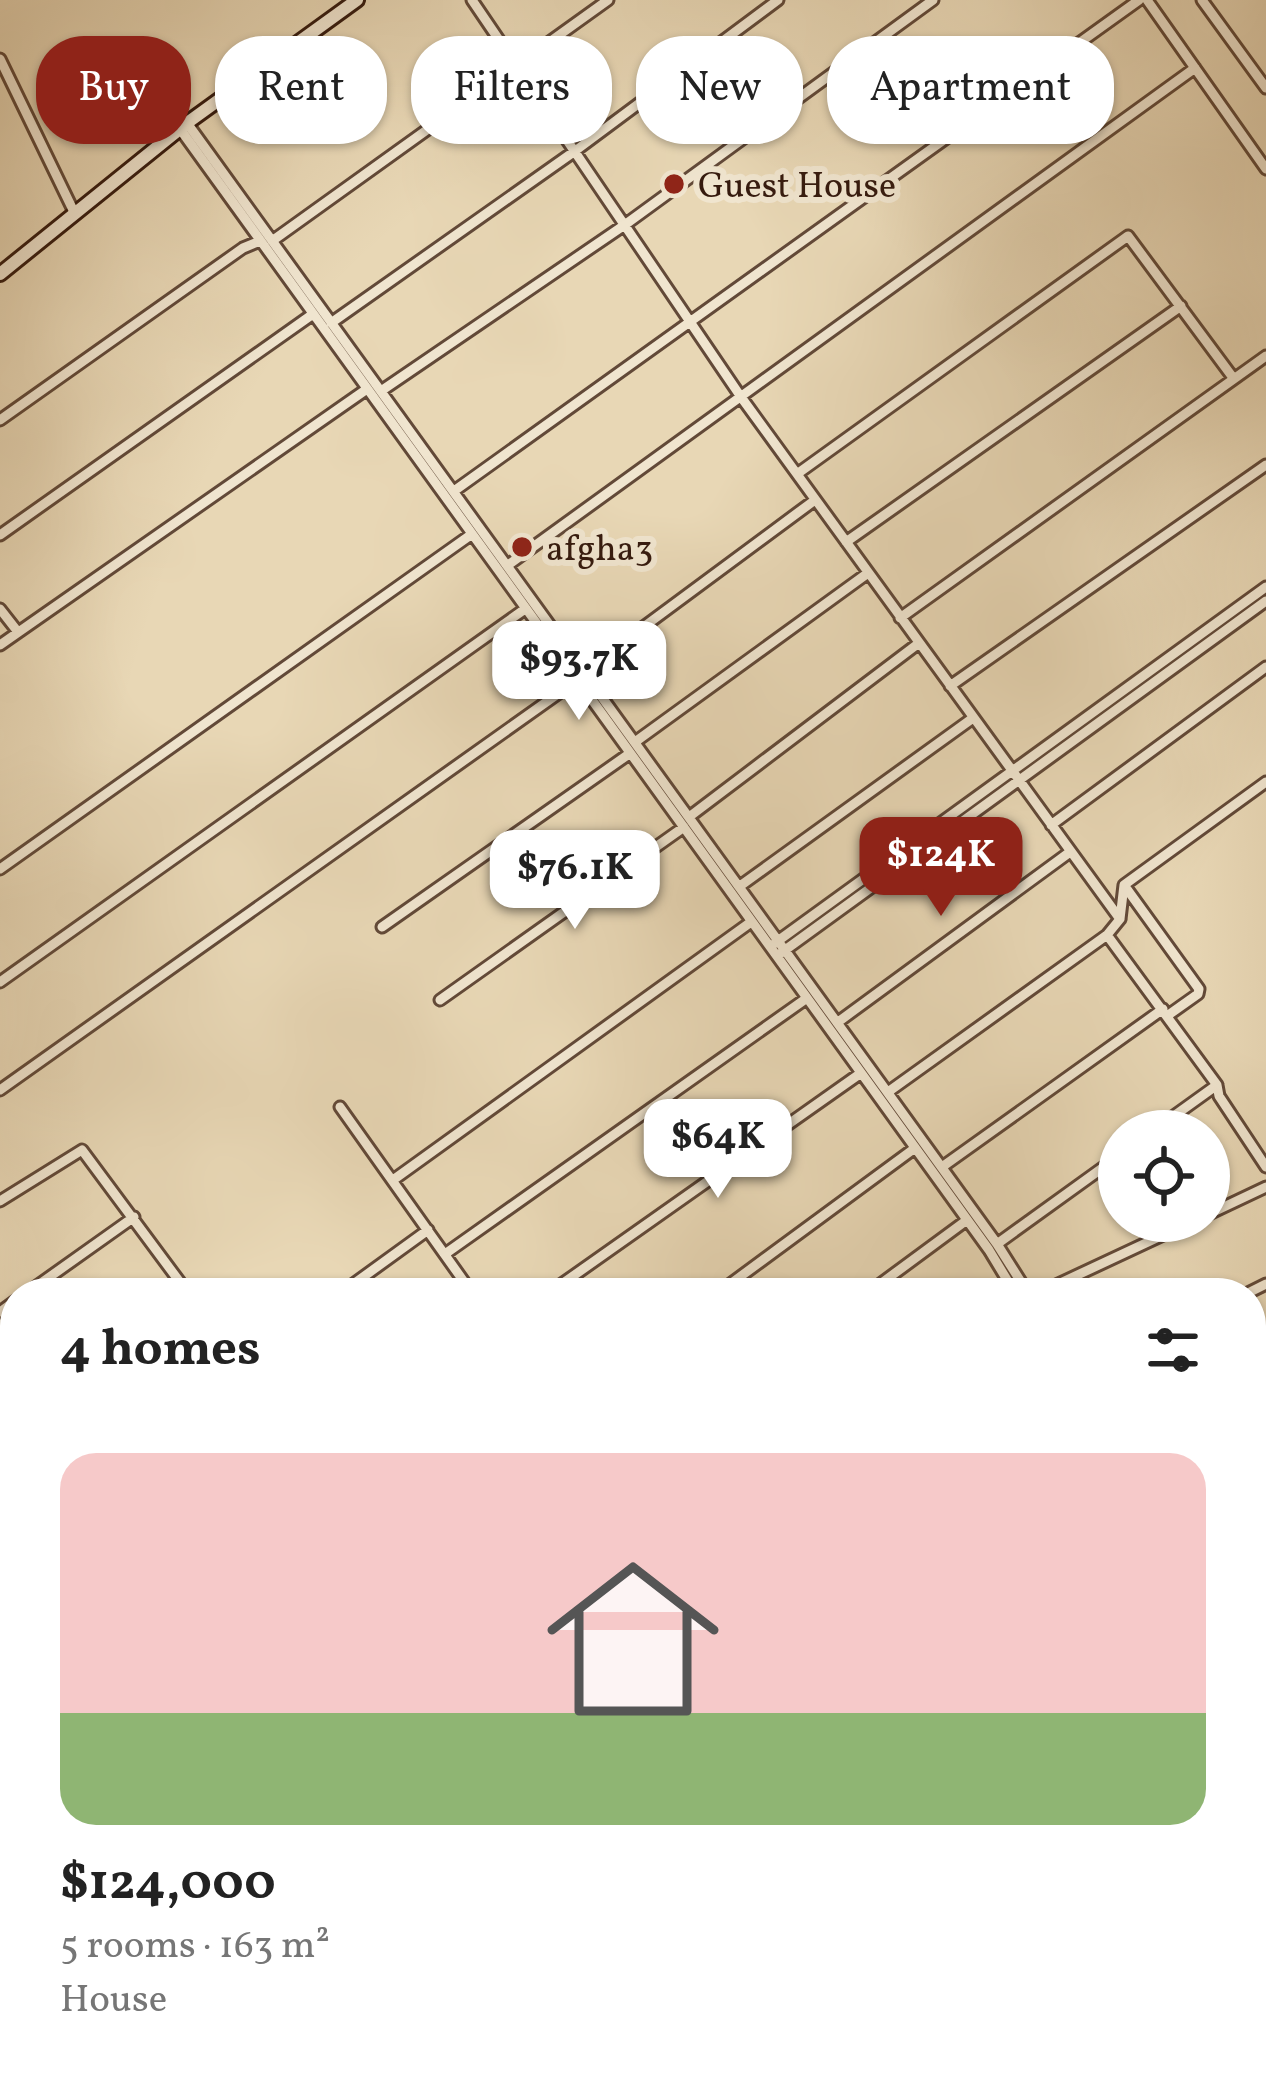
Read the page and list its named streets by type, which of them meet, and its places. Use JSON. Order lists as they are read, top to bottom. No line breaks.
{"places":["Guest House","afgha3"],"page":{"chip":["Buy","Rent","Filters","New","Apartment"],"price":["$93.7K","$124K","$76.1K","$64K"],"heading":"4 homes","list":[{"name":"$124,000","note":"5 rooms · 163 m² · House"}]}}
